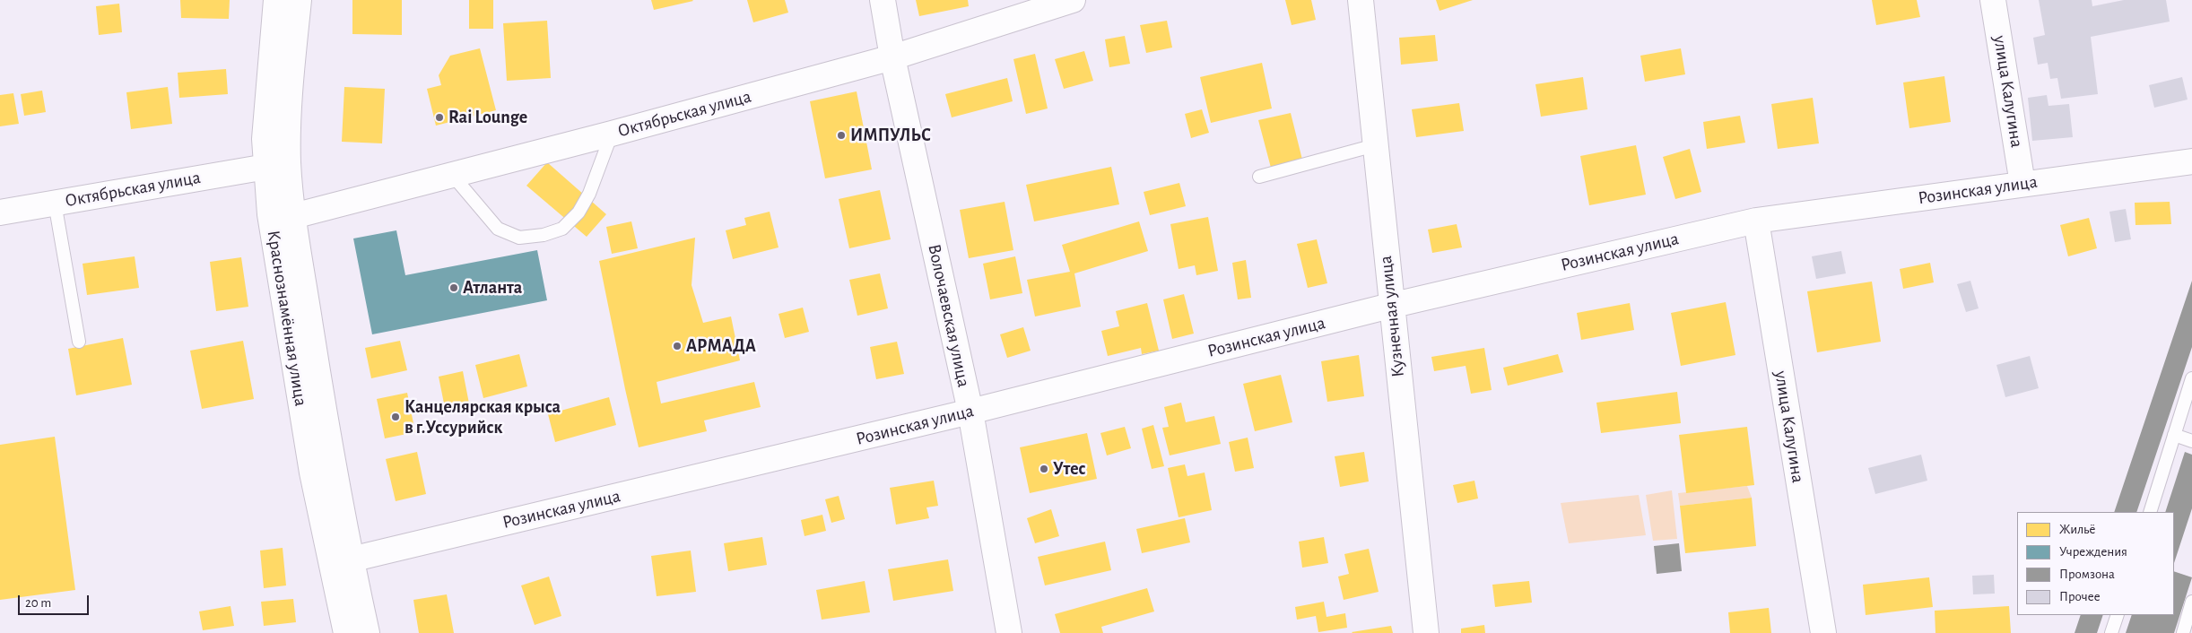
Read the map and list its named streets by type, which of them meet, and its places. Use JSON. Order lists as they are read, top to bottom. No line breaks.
{"streets":{"main road":["улица Калугина","Октябрьская улица","Розинская улица","Волочаевская улица","Кузнечная улица","Краснознамённая улица"]},"crossings":[["улица Калугина","Розинская улица"],["Октябрьская улица","Волочаевская улица"],["Октябрьская улица","Краснознамённая улица"],["Розинская улица","Волочаевская улица"],["Розинская улица","Кузнечная улица"],["Розинская улица","Краснознамённая улица"]],"places":["Rai Lounge","ИМПУЛЬС","Атланта","АРМАДА","Канцелярская крыса в г.Уссурийск","Утес"],"legend":["Жильё","Учреждения","Промзона","Прочее"],"scale_bar":"20 m"}
